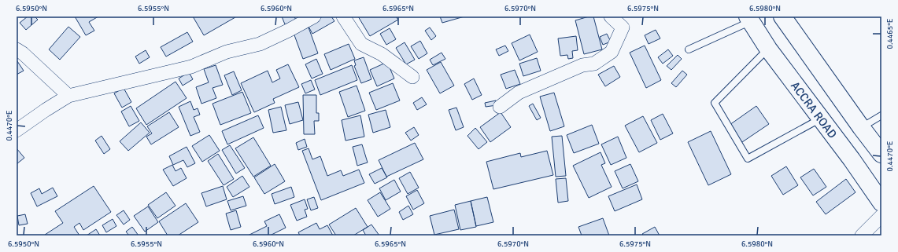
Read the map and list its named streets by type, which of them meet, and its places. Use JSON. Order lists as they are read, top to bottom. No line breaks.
{"streets":{"main road":["ACCRA ROAD"]},"coordinates":["6.5950°N","6.5955°N","6.5960°N","6.5965°N","6.5970°N","6.5975°N","6.5980°N","0.4465°E","0.4470°E"]}
